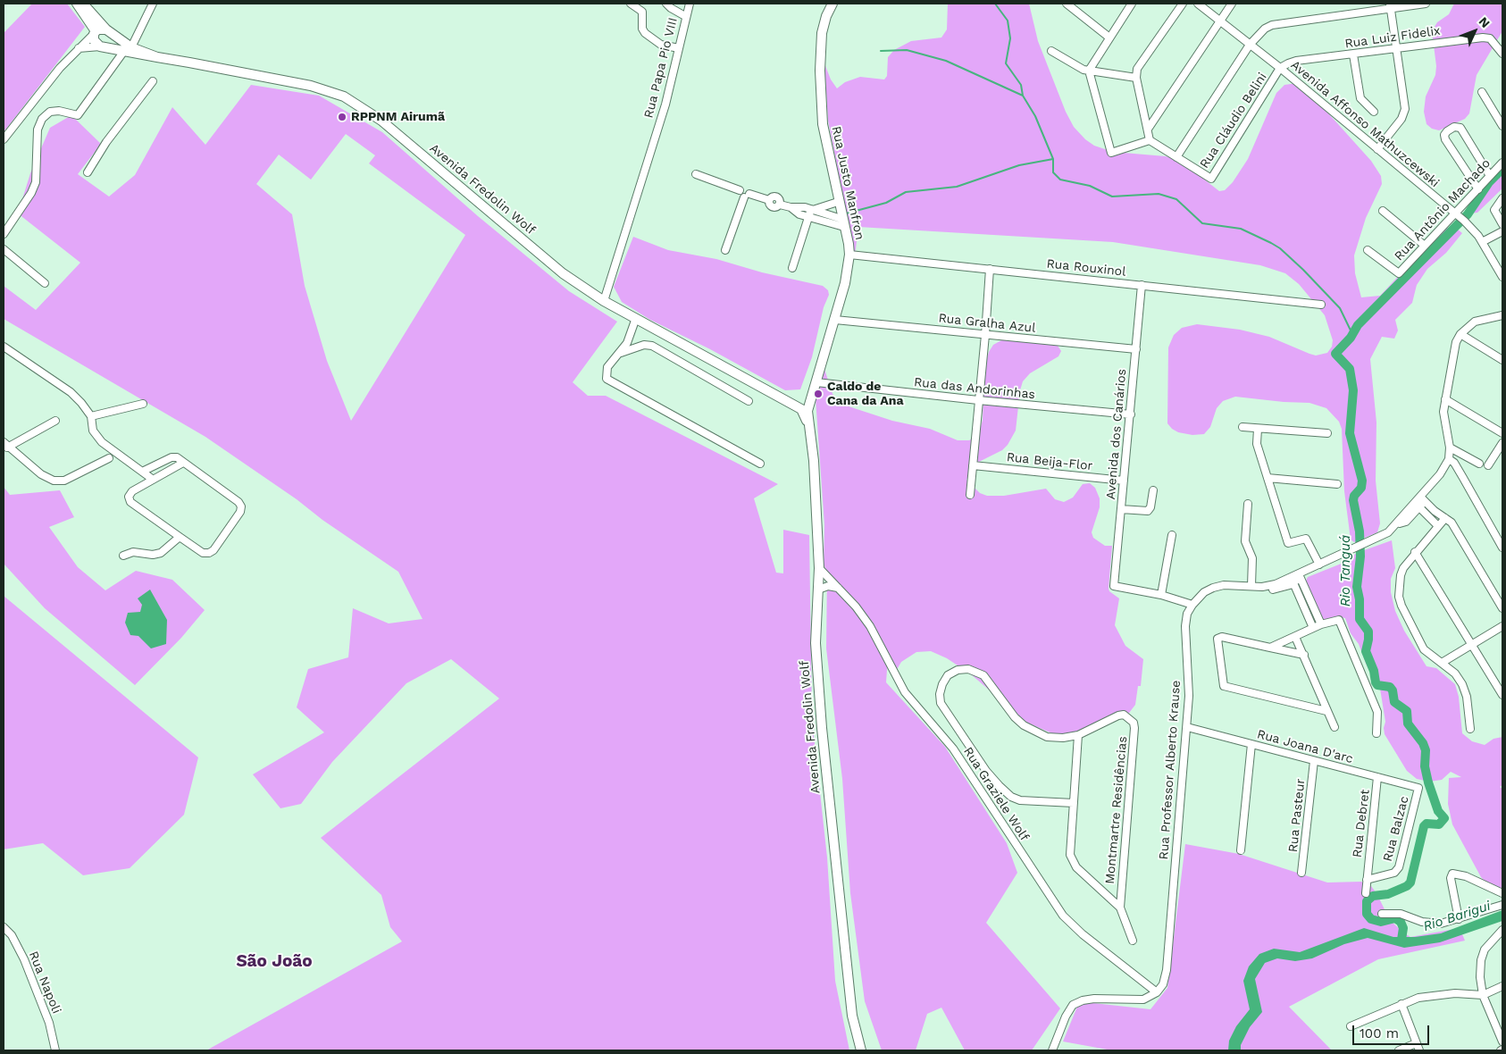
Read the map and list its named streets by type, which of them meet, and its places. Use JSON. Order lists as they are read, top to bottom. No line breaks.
{"streets":{"main road":["Rua Justo Manfron","Avenida Fredolin Wolf"],"street":["Rua Luiz Fidelix","Rua Papa Pio VIII","Rua Cláudio Belini","Avenida Affonso Mathuzcewski","Rua Antônio Machado","Rua Rouxinol","Rua Gralha Azul","Rua das Andorinhas","Avenida dos Canários","Rua Beija-Flor","Rua Joana D'arc","Rua Professor Alberto Krause","Rua Graziele Wolf","Montmartre Residências","Rua Pasteur","Rua Debret","Rua Balzac","Rua Napoli"]},"crossings":[["Rua Luiz Fidelix","Rua Cláudio Belini"],["Rua Luiz Fidelix","Avenida Affonso Mathuzcewski"],["Rua Papa Pio VIII","Avenida Fredolin Wolf"],["Rua Cláudio Belini","Avenida Affonso Mathuzcewski"],["Avenida Affonso Mathuzcewski","Rua Antônio Machado"],["Rua Justo Manfron","Avenida Fredolin Wolf"],["Rua Justo Manfron","Rua Rouxinol"],["Rua Justo Manfron","Rua Gralha Azul"],["Rua Justo Manfron","Rua das Andorinhas"],["Avenida Fredolin Wolf","Rua Graziele Wolf"],["Rua Rouxinol","Avenida dos Canários"],["Rua Gralha Azul","Avenida dos Canários"],["Rua das Andorinhas","Avenida dos Canários"],["Avenida dos Canários","Rua Beija-Flor"],["Rua Joana D'arc","Rua Professor Alberto Krause"],["Rua Joana D'arc","Rua Pasteur"],["Rua Joana D'arc","Rua Debret"],["Rua Joana D'arc","Rua Balzac"],["Rua Professor Alberto Krause","Rua Graziele Wolf"],["Rua Debret","Rua Balzac"]],"districts":["São João"],"water":["Rio Tanguá","Rio Barigui"],"places":["RPPNM Airumã","Caldo de Cana da Ana"],"scale_bar":"100 m","north":"top right"}
